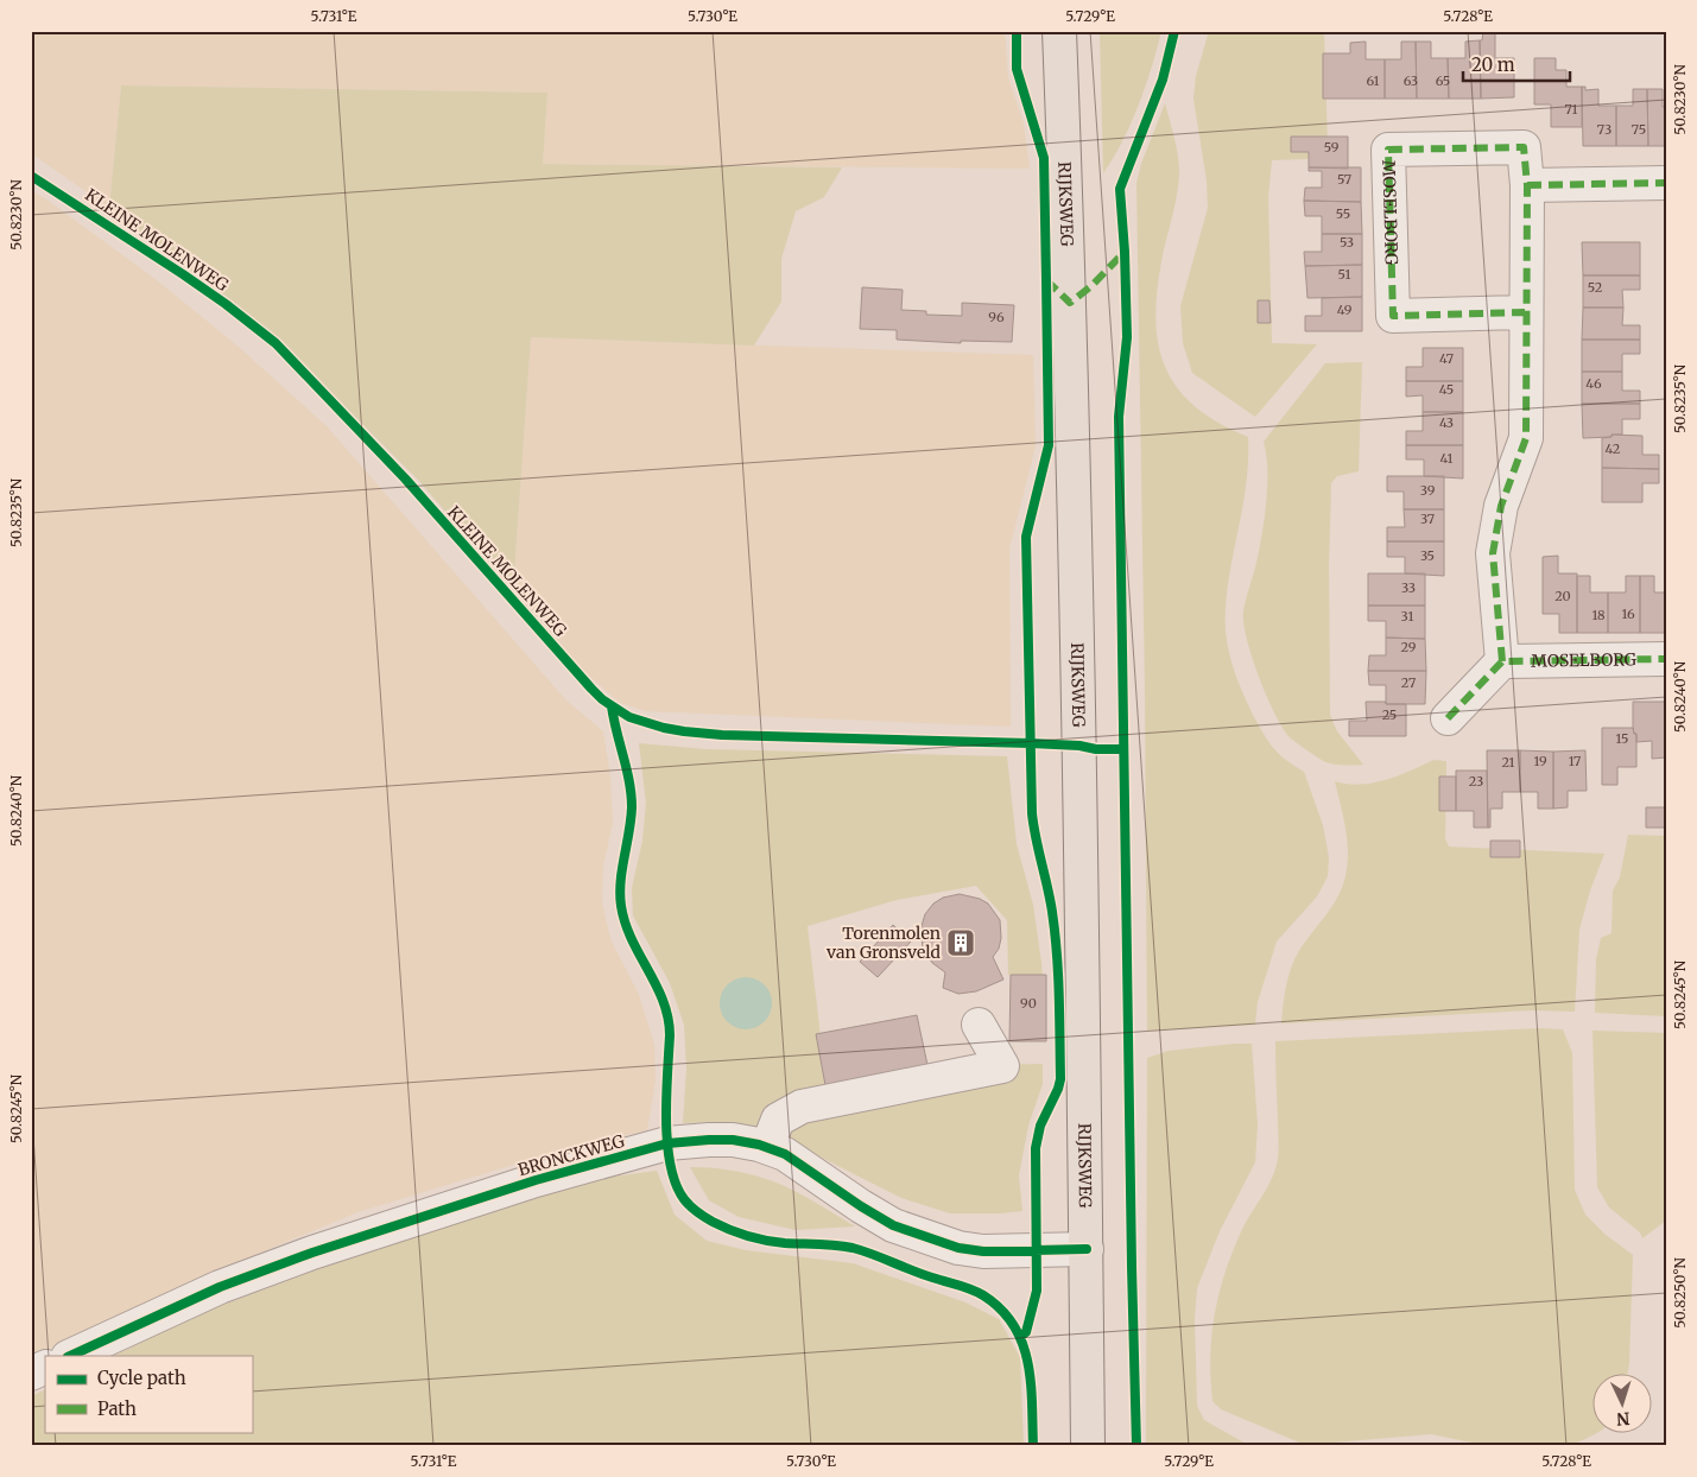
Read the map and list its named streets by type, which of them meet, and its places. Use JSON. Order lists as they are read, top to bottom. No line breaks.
{"streets":{"main road":["RIJKSWEG"],"street":["MOSELBORG","BRONCKWEG"],"cycle path":["KLEINE MOLENWEG"]},"crossings":[["RIJKSWEG","BRONCKWEG"]],"places":{"building":["Torenmolen van Gronsveld"]},"house_numbers":["61","63","65","71","73","75","59","57","55","53","51","52","49","96","47","46","45","43","42","41","39","37","35","33","20","16","18","31","29","27","25","15","19","17","21","23","90"],"legend":["Cycle path","Path"],"scale_bar":"20 m","north":"bottom","coordinates":["5.731°E","5.730°E","5.729°E","5.728°E","50.8230°N","50.8235°N","50.8240°N","50.8245°N","50.8250°N"]}
